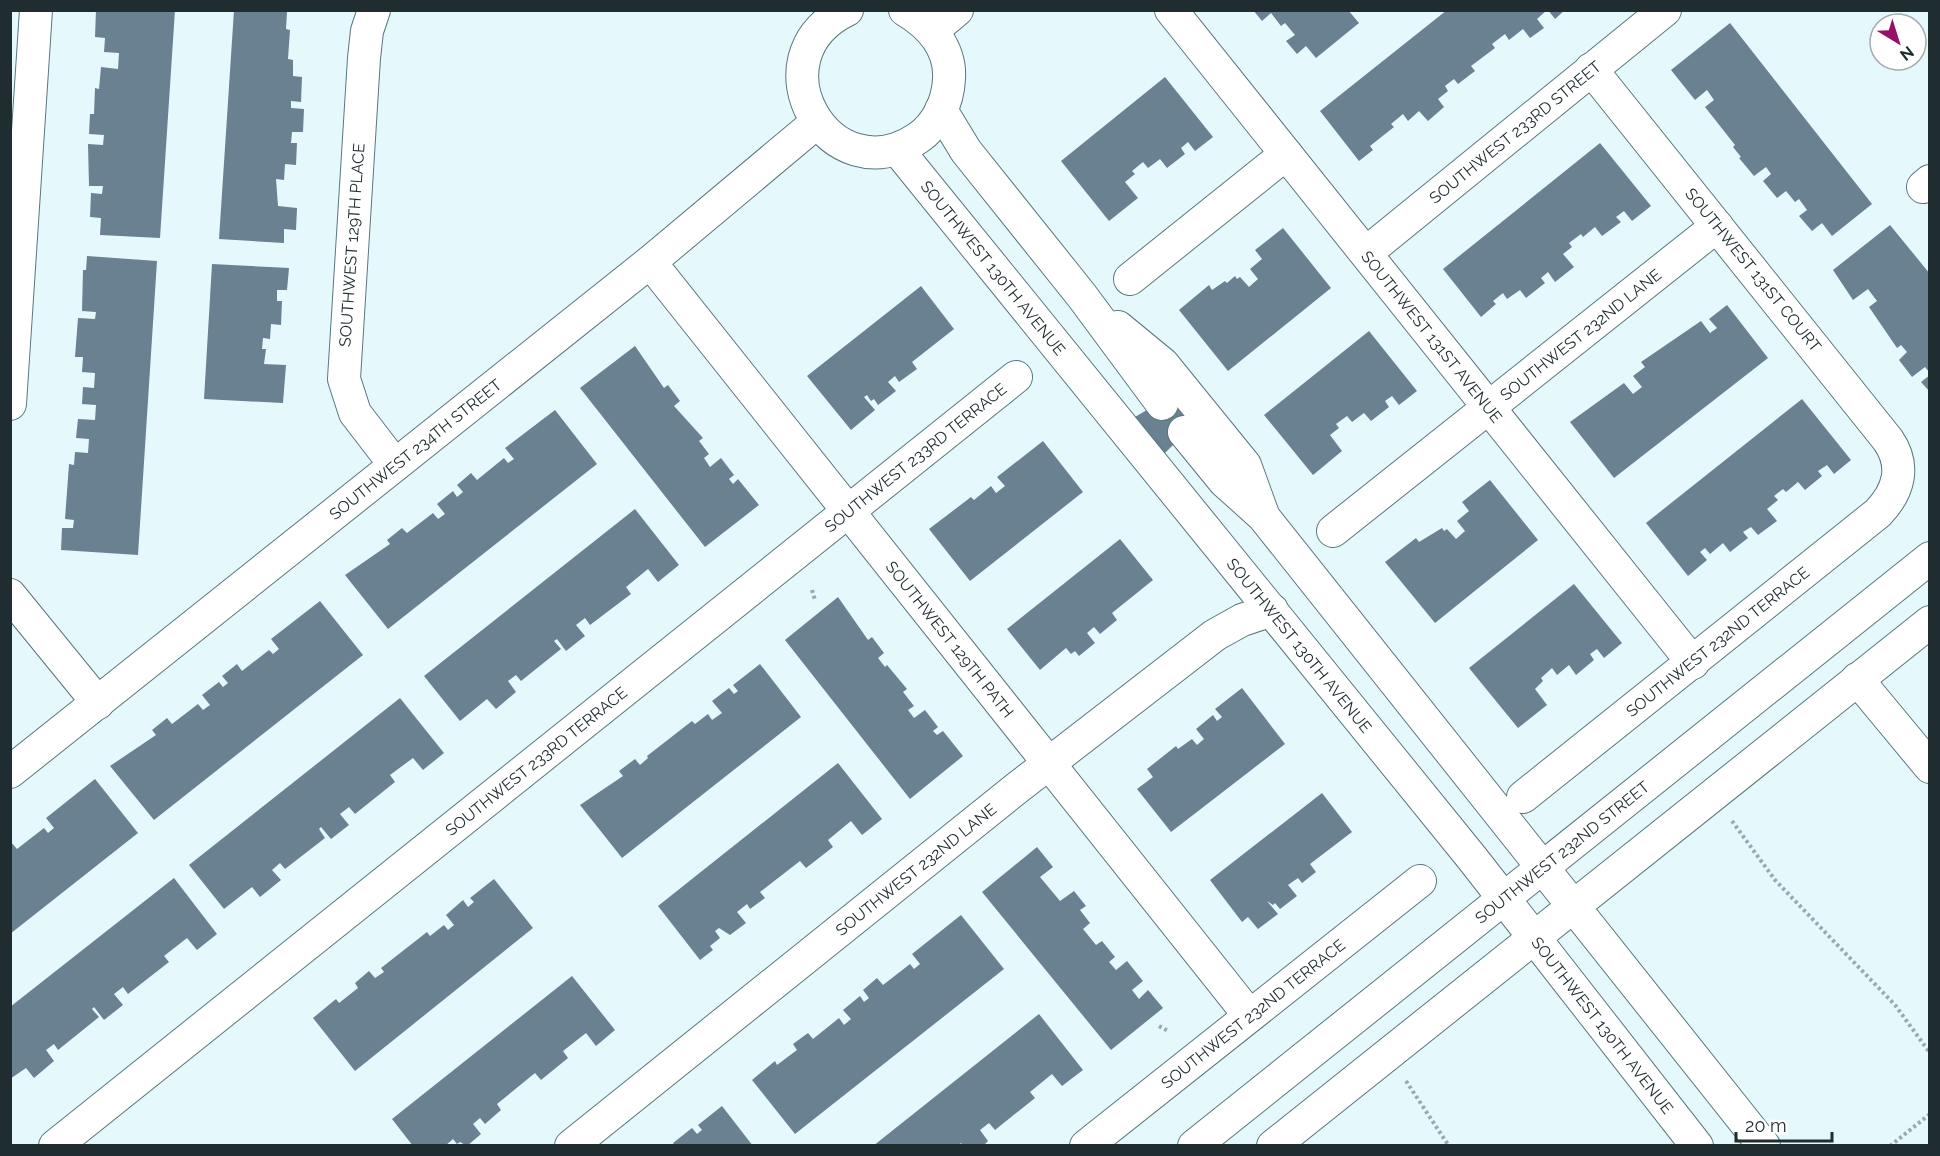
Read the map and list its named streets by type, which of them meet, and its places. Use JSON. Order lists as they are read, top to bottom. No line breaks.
{"streets":{"street":["SOUTHWEST 233RD STREET","SOUTHWEST 129TH PLACE","SOUTHWEST 130TH AVENUE","SOUTHWEST 131ST COURT","SOUTHWEST 232ND LANE","SOUTHWEST 131ST AVENUE","SOUTHWEST 234TH STREET","SOUTHWEST 233RD TERRACE","SOUTHWEST 129TH PATH","SOUTHWEST 232ND TERRACE","SOUTHWEST 232ND STREET"]},"crossings":[["SOUTHWEST 233RD STREET","SOUTHWEST 131ST COURT"],["SOUTHWEST 233RD STREET","SOUTHWEST 131ST AVENUE"],["SOUTHWEST 129TH PLACE","SOUTHWEST 234TH STREET"],["SOUTHWEST 130TH AVENUE","SOUTHWEST 232ND LANE"],["SOUTHWEST 130TH AVENUE","SOUTHWEST 232ND STREET"],["SOUTHWEST 131ST COURT","SOUTHWEST 232ND LANE"],["SOUTHWEST 131ST COURT","SOUTHWEST 232ND TERRACE"],["SOUTHWEST 232ND LANE","SOUTHWEST 131ST AVENUE"],["SOUTHWEST 232ND LANE","SOUTHWEST 129TH PATH"],["SOUTHWEST 131ST AVENUE","SOUTHWEST 232ND TERRACE"],["SOUTHWEST 234TH STREET","SOUTHWEST 129TH PATH"],["SOUTHWEST 233RD TERRACE","SOUTHWEST 129TH PATH"],["SOUTHWEST 129TH PATH","SOUTHWEST 232ND TERRACE"]],"scale_bar":"20 m","north":"bottom right"}
